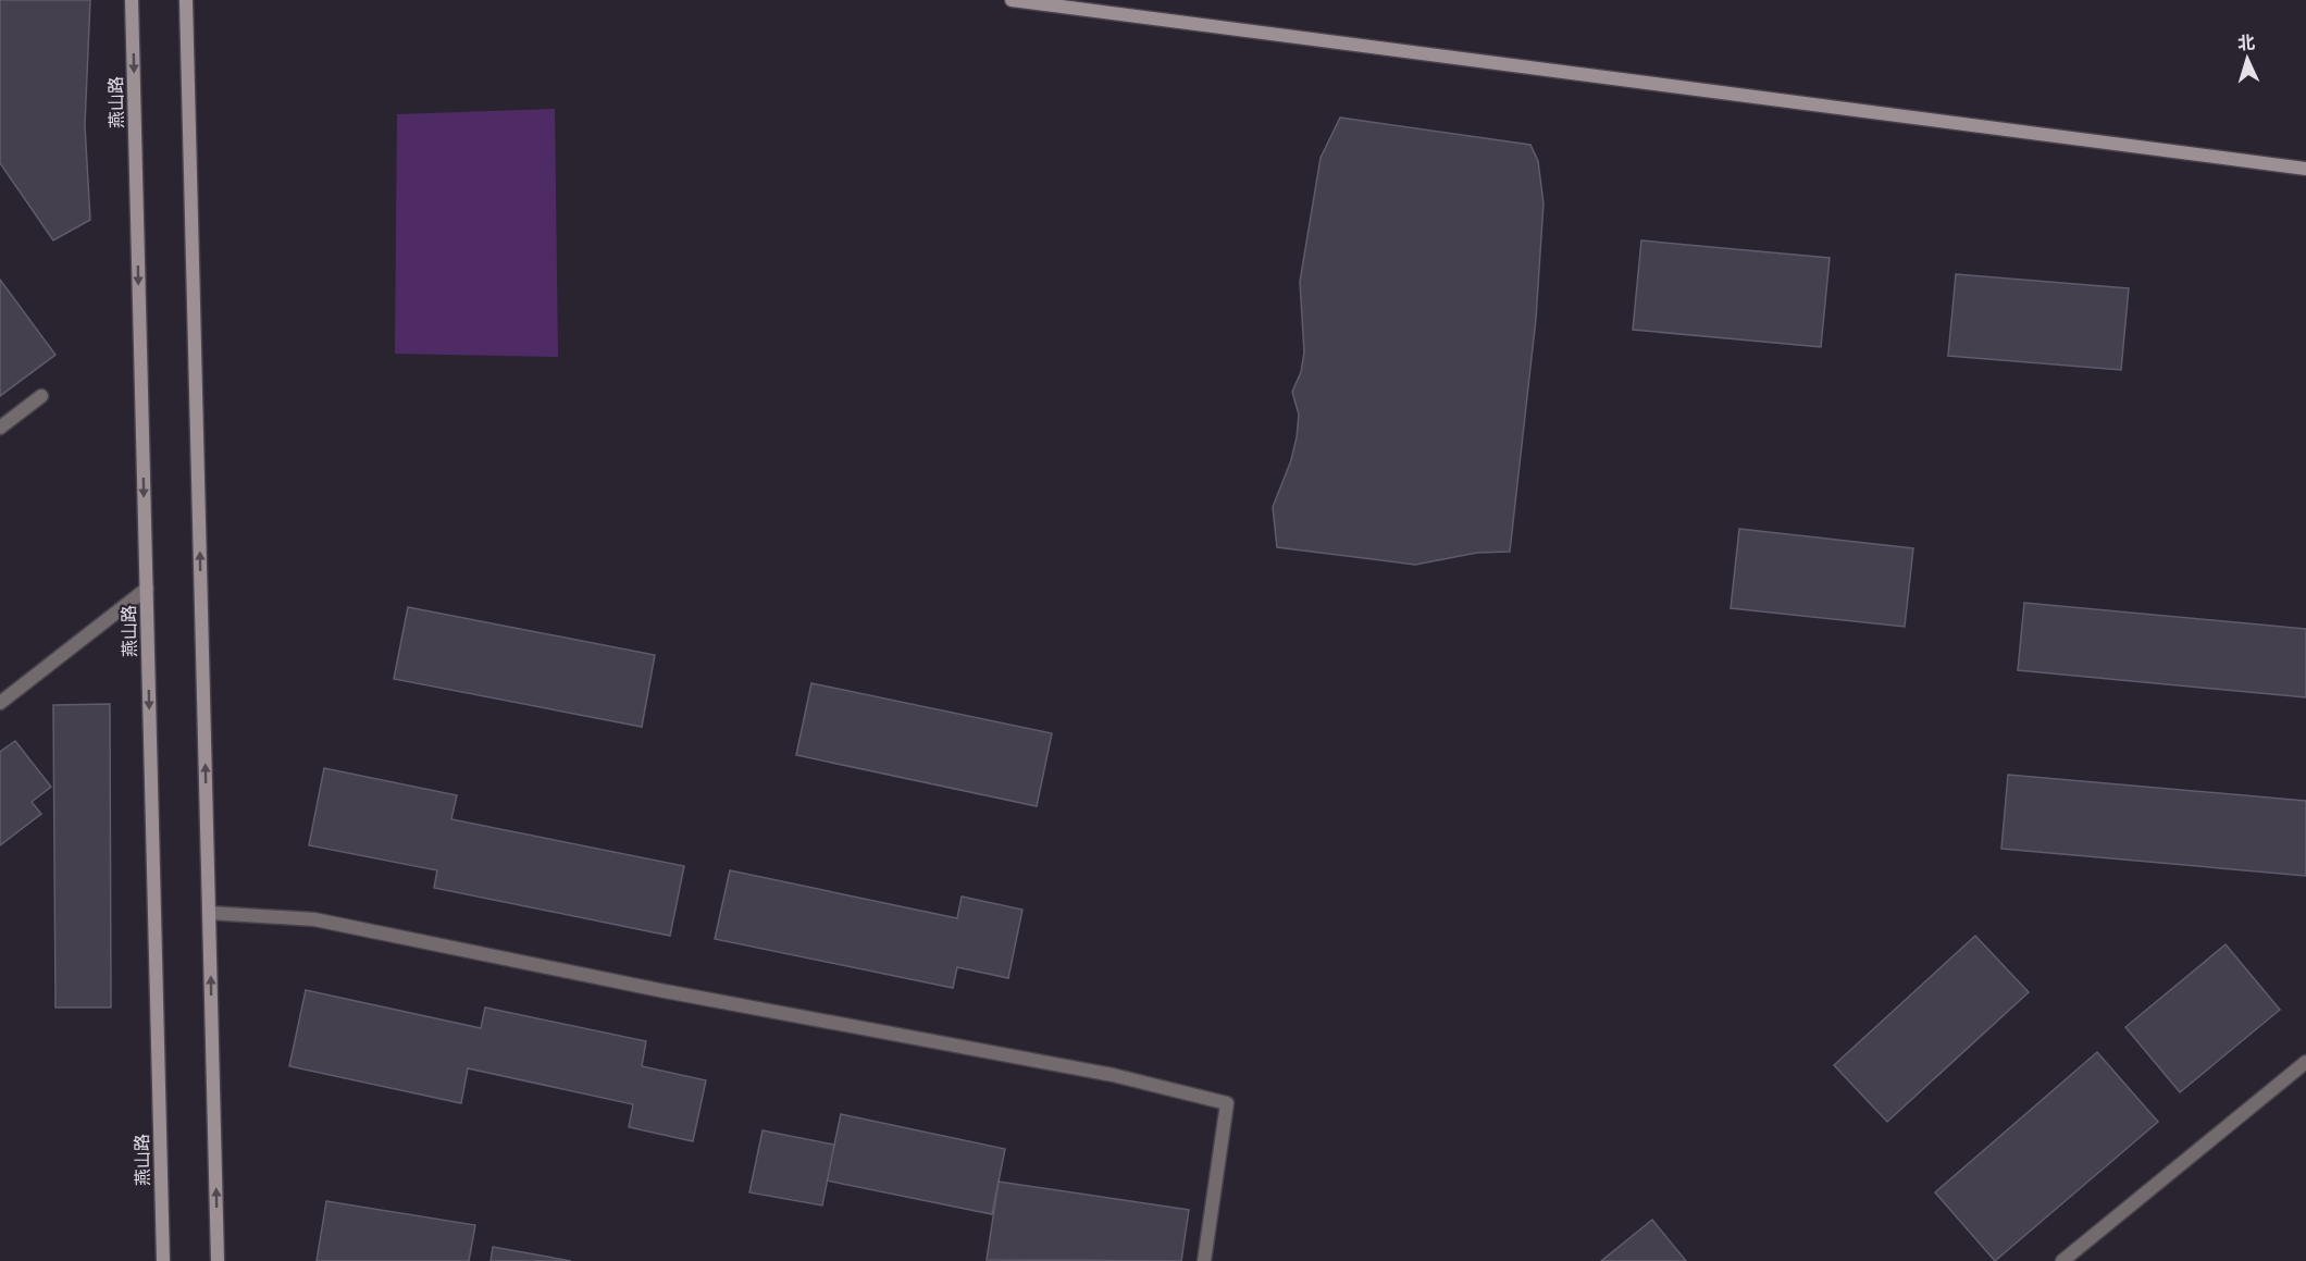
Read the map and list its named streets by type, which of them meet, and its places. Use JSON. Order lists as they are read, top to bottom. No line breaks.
{"streets":{"street":["燕山路"]},"north":"top"}
